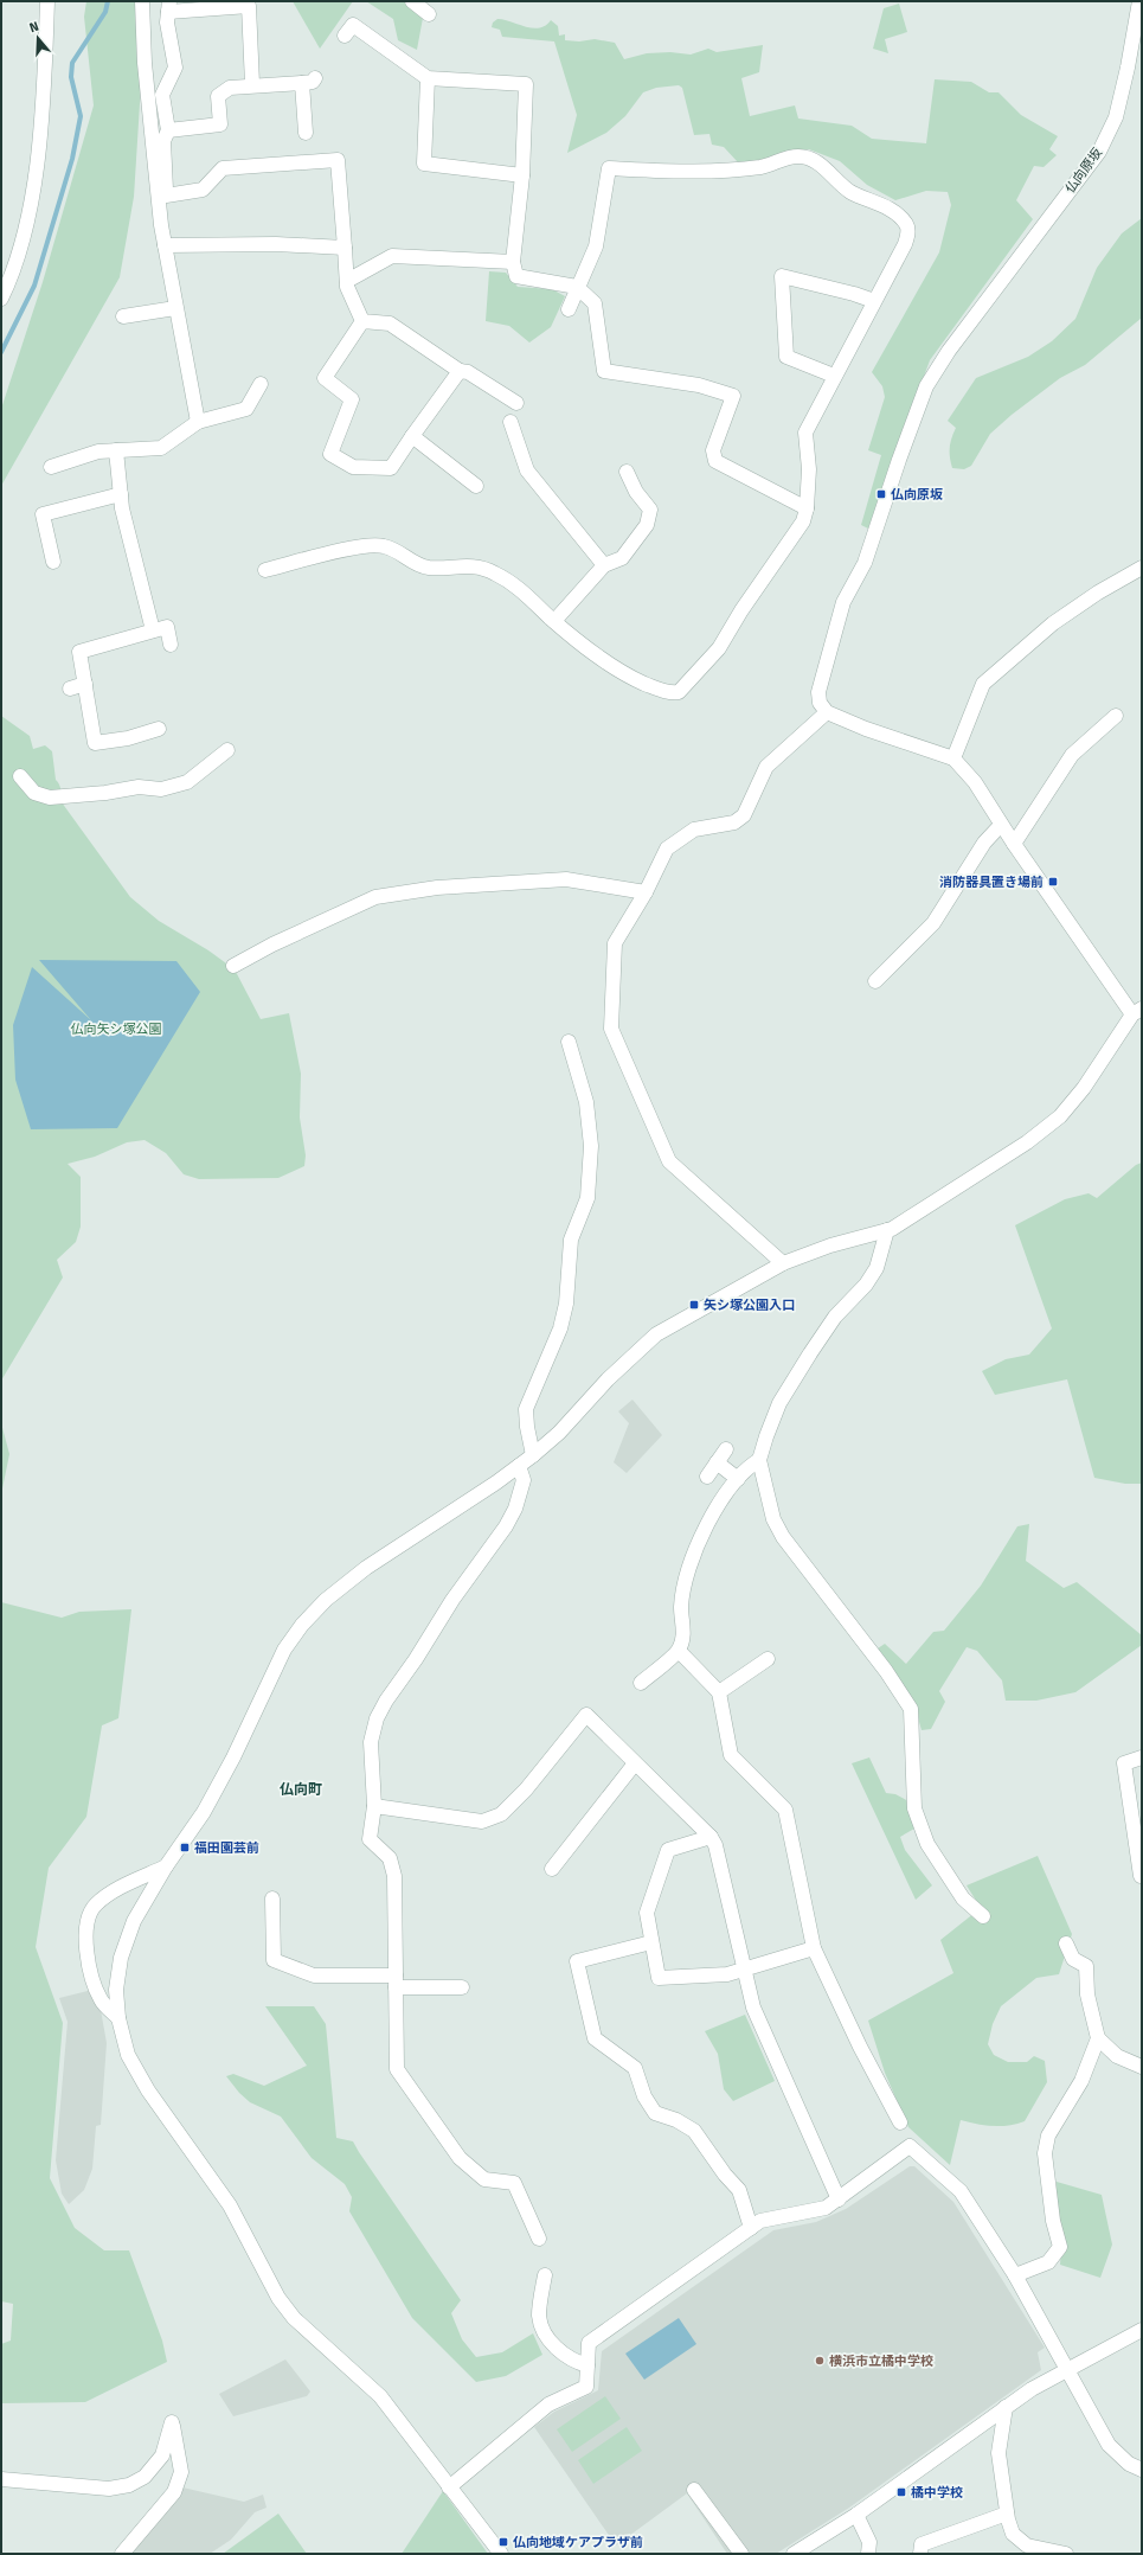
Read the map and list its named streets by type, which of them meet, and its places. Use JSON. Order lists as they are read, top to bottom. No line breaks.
{"streets":{"street":["仏向原坂"]},"districts":["仏向町"],"parks":["仏向矢シ塚公園"],"places":{"transit":["仏向原坂","消防器具置き場前","矢シ塚公園入口","福田園芸前","橘中学校","仏向地域ケアプラザ前"],"other":["横浜市立橘中学校"]},"north":"top"}
